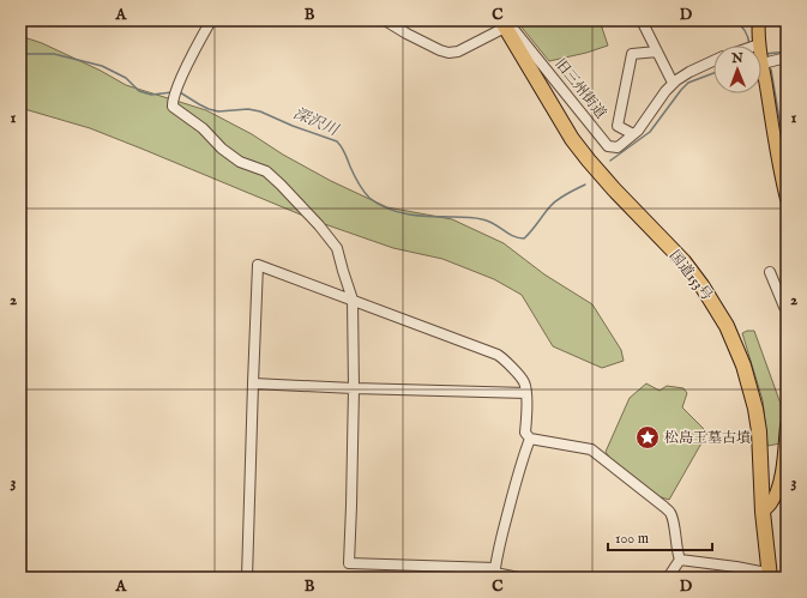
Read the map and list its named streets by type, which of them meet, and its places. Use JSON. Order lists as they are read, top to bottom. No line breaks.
{"streets":{"highway":["国道153号"],"street":["旧三州街道"]},"crossings":[["旧三州街道","国道153号"]],"water":["深沢川"],"places":{"place":["松島王墓古墳"]},"scale_bar":"100 m","north":"top","grid":{"columns":["A","B","C","D"],"rows":["1","2","3"]}}
